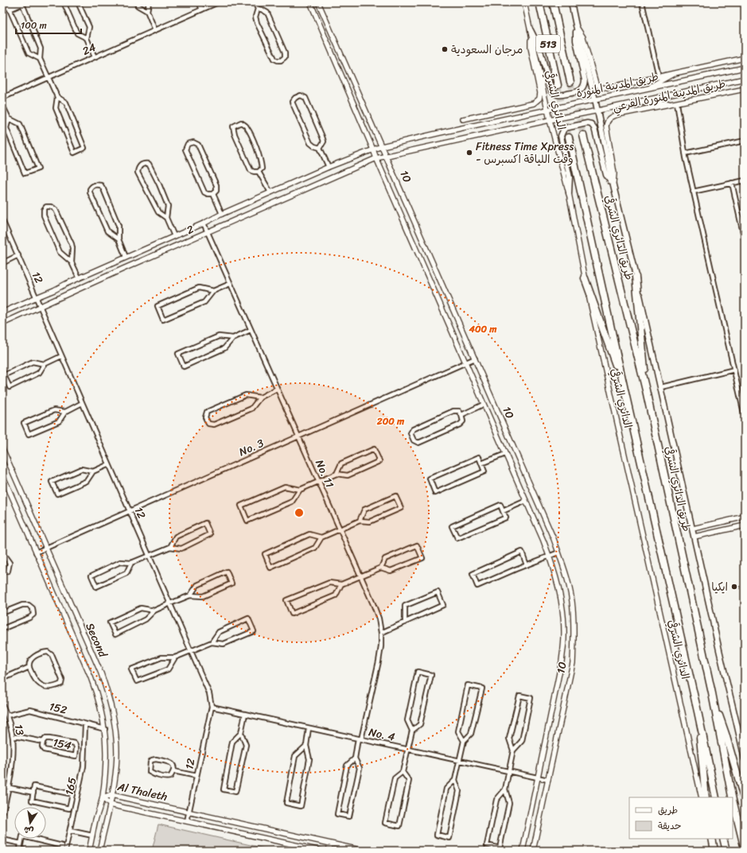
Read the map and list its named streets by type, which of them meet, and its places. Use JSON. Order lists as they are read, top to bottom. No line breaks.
{"streets":{"highway":["513","طريق الدائري الشرقي"],"street":["24","طريق المدينة المنورة","طريق المدينة المنورة الفرعي","الدائري الشرقي","10","2","12","No. 3","No. 11","Second","152","13","No. 4","154","165","Al Thaleth"]},"crossings":[["طريق المدينة المنورة","طريق المدينة المنورة الفرعي"],["طريق المدينة المنورة","الدائري الشرقي"],["طريق المدينة المنورة","10"],["طريق المدينة المنورة","2"],["10","2"],["10","No. 3"],["10","No. 4"],["2","12"],["2","No. 11"],["12","No. 3"],["12","No. 4"],["12","Al Thaleth"],["No. 3","No. 11"],["No. 3","Second"],["No. 11","No. 4"],["Second","152"],["Second","Al Thaleth"],["152","13"],["152","165"],["13","154"]],"places":["مرجان السعودية","Fitness Time Xpress - وقت اللياقة اكسبرس","ايكيا"],"legend":["طريق","حديقة"],"scale_bar":"100 m","north":"bottom","rings":["400 m","200 m"]}
